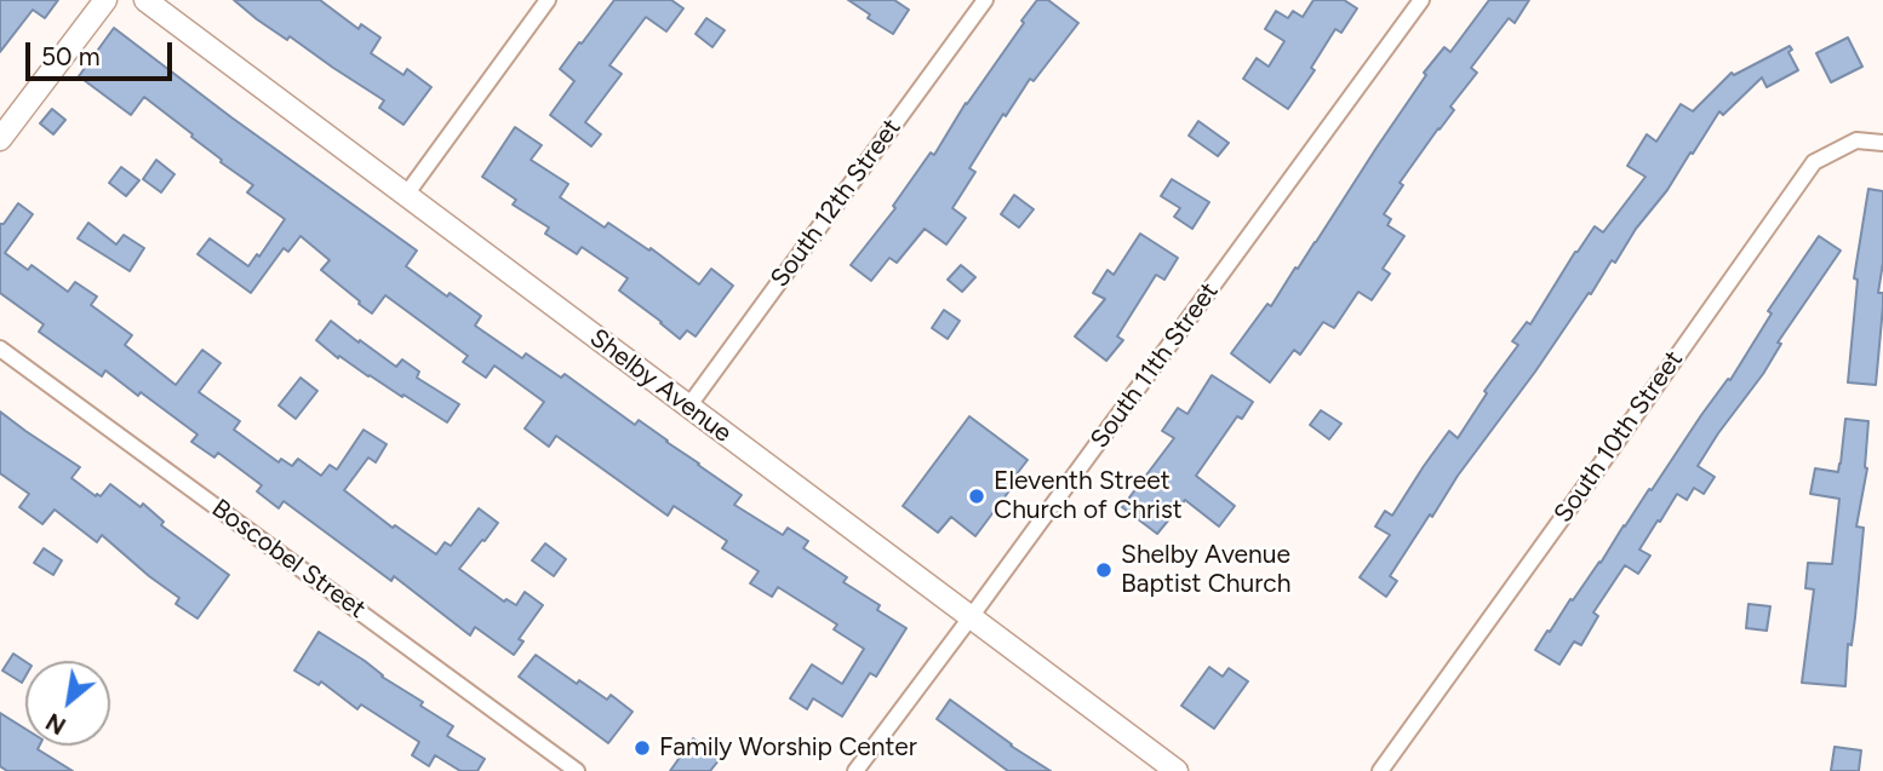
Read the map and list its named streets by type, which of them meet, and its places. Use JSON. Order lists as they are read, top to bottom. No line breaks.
{"streets":{"street":["South 12th Street","South 11th Street","Shelby Avenue","South 10th Street","Boscobel Street"]},"crossings":[["South 12th Street","Shelby Avenue"],["South 11th Street","Shelby Avenue"]],"places":["Eleventh Street Church of Christ","Shelby Avenue Baptist Church","Family Worship Center"],"scale_bar":"50 m","north":"bottom left"}
